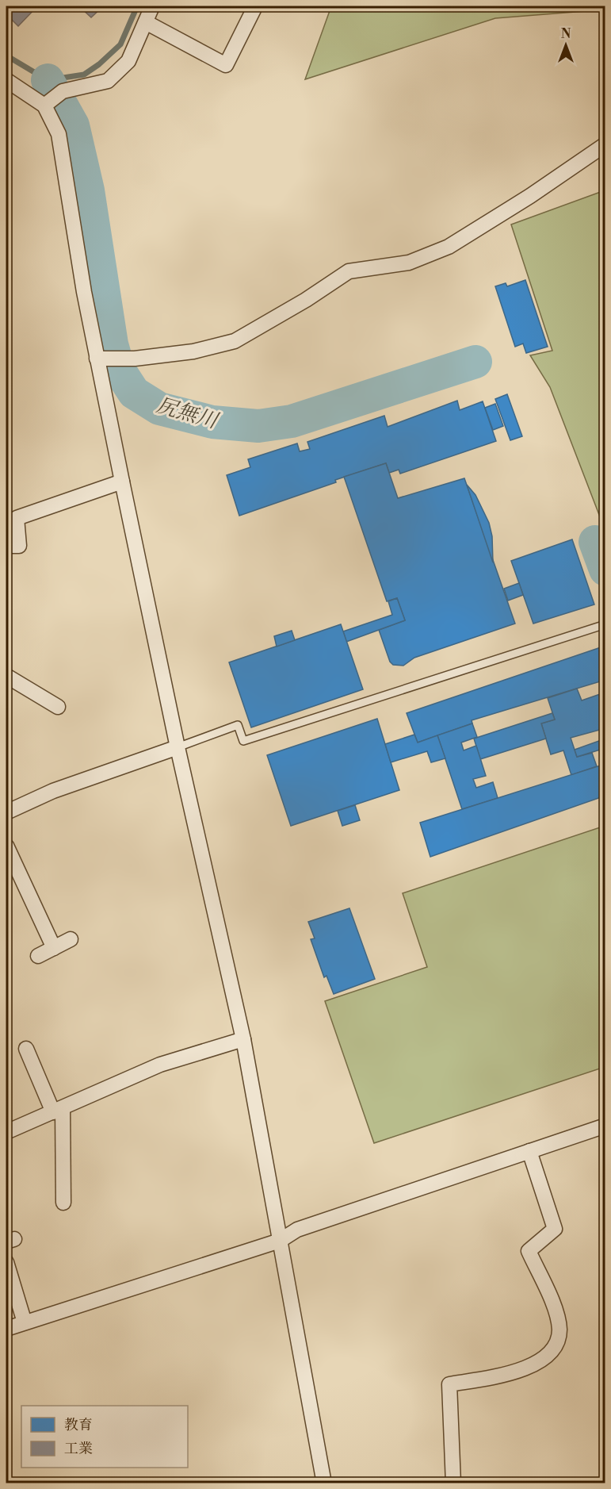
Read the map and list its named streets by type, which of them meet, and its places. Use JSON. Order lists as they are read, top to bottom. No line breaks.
{"water":["尻無川"],"legend":["教育","工業"],"north":"top"}
